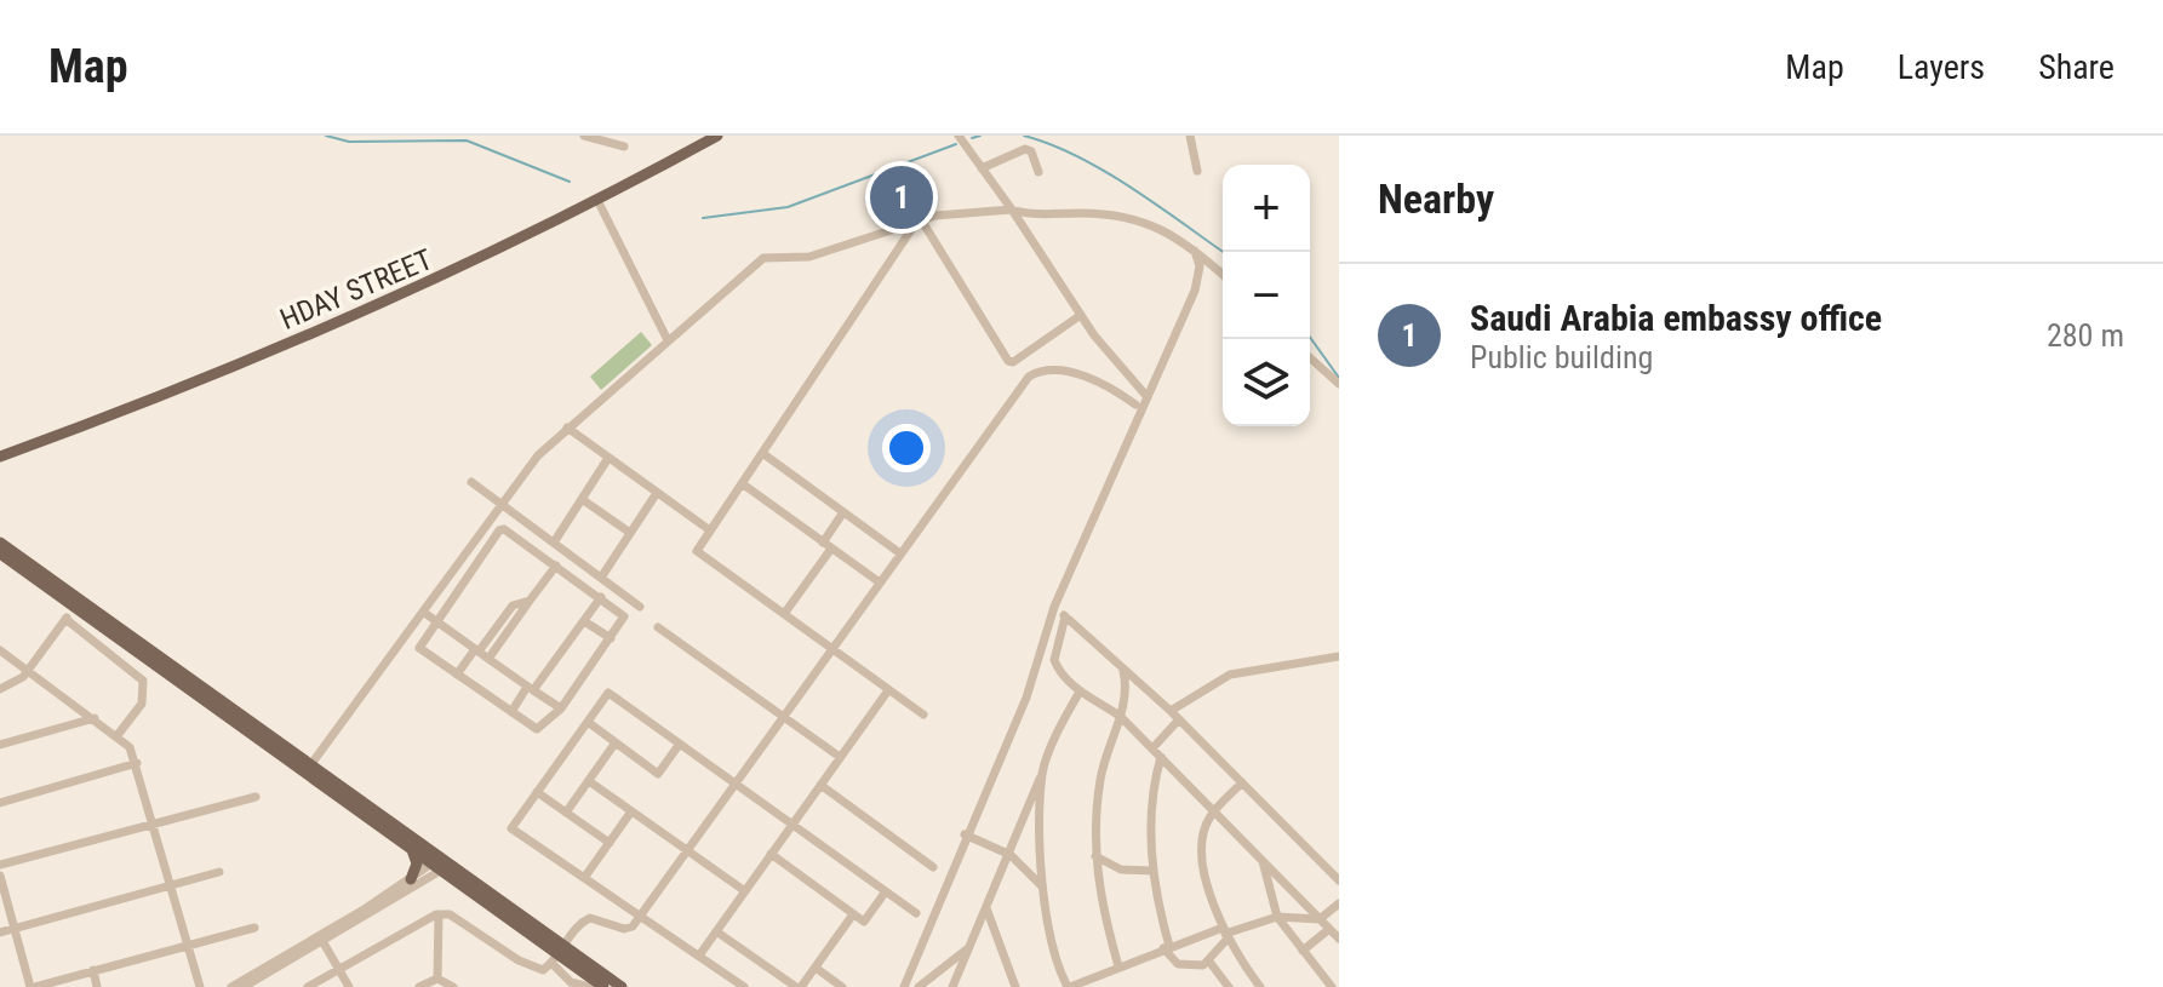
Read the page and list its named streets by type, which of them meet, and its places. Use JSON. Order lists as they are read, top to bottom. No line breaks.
{"streets":{"main road":["HDAY STREET"]},"page":{"header":"Map","nav":["Map","Layers","Share"],"heading":"Nearby","pins":"1","map_buttons":["+","−"],"list":[{"mark":"1","name":"Saudi Arabia embassy office","note":"Public building","value":"280 m"}]}}
